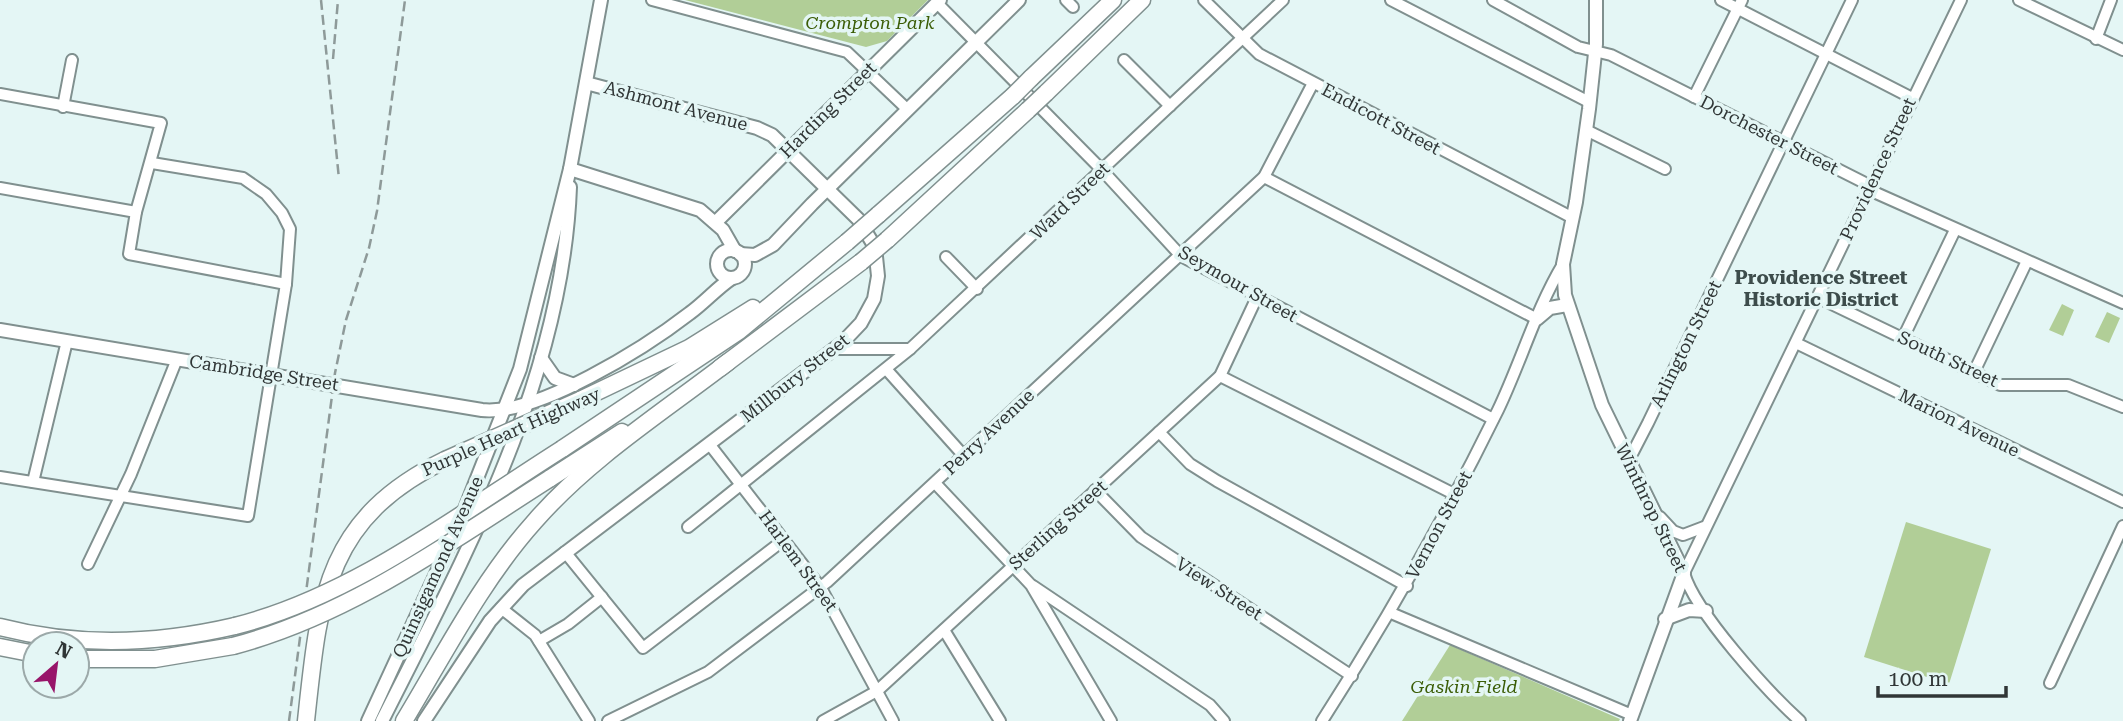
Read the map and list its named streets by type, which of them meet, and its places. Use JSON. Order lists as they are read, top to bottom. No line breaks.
{"streets":{"highway":["Purple Heart Highway"],"main road":["Ashmont Avenue","Harding Street","Providence Street","Cambridge Street","Millbury Street","Winthrop Street","Quinsigamond Avenue"],"street":["Endicott Street","Dorchester Street","Ward Street","Seymour Street","Arlington Street","South Street","Marion Avenue","Perry Avenue","Sterling Street","Vernon Street","Harlem Street","View Street"]},"crossings":[["Ashmont Avenue","Harding Street"],["Ashmont Avenue","Millbury Street"],["Ashmont Avenue","Quinsigamond Avenue"],["Harding Street","Seymour Street"],["Endicott Street","Ward Street"],["Endicott Street","Perry Avenue"],["Dorchester Street","Providence Street"],["Dorchester Street","Arlington Street"],["Providence Street","South Street"],["Providence Street","Marion Avenue"],["Providence Street","Winthrop Street"],["Ward Street","Seymour Street"],["Ward Street","Harlem Street"],["Seymour Street","Perry Avenue"],["Seymour Street","Sterling Street"],["Seymour Street","Vernon Street"],["Arlington Street","Winthrop Street"],["Cambridge Street","Purple Heart Highway"],["Cambridge Street","Quinsigamond Avenue"],["Millbury Street","Harlem Street"],["Perry Avenue","Harlem Street"],["Winthrop Street","Vernon Street"],["Sterling Street","Harlem Street"],["Sterling Street","View Street"],["Vernon Street","View Street"]],"districts":["Providence Street Historic District"],"parks":["Crompton Park","Gaskin Field"],"scale_bar":"100 m","north":"top right"}
